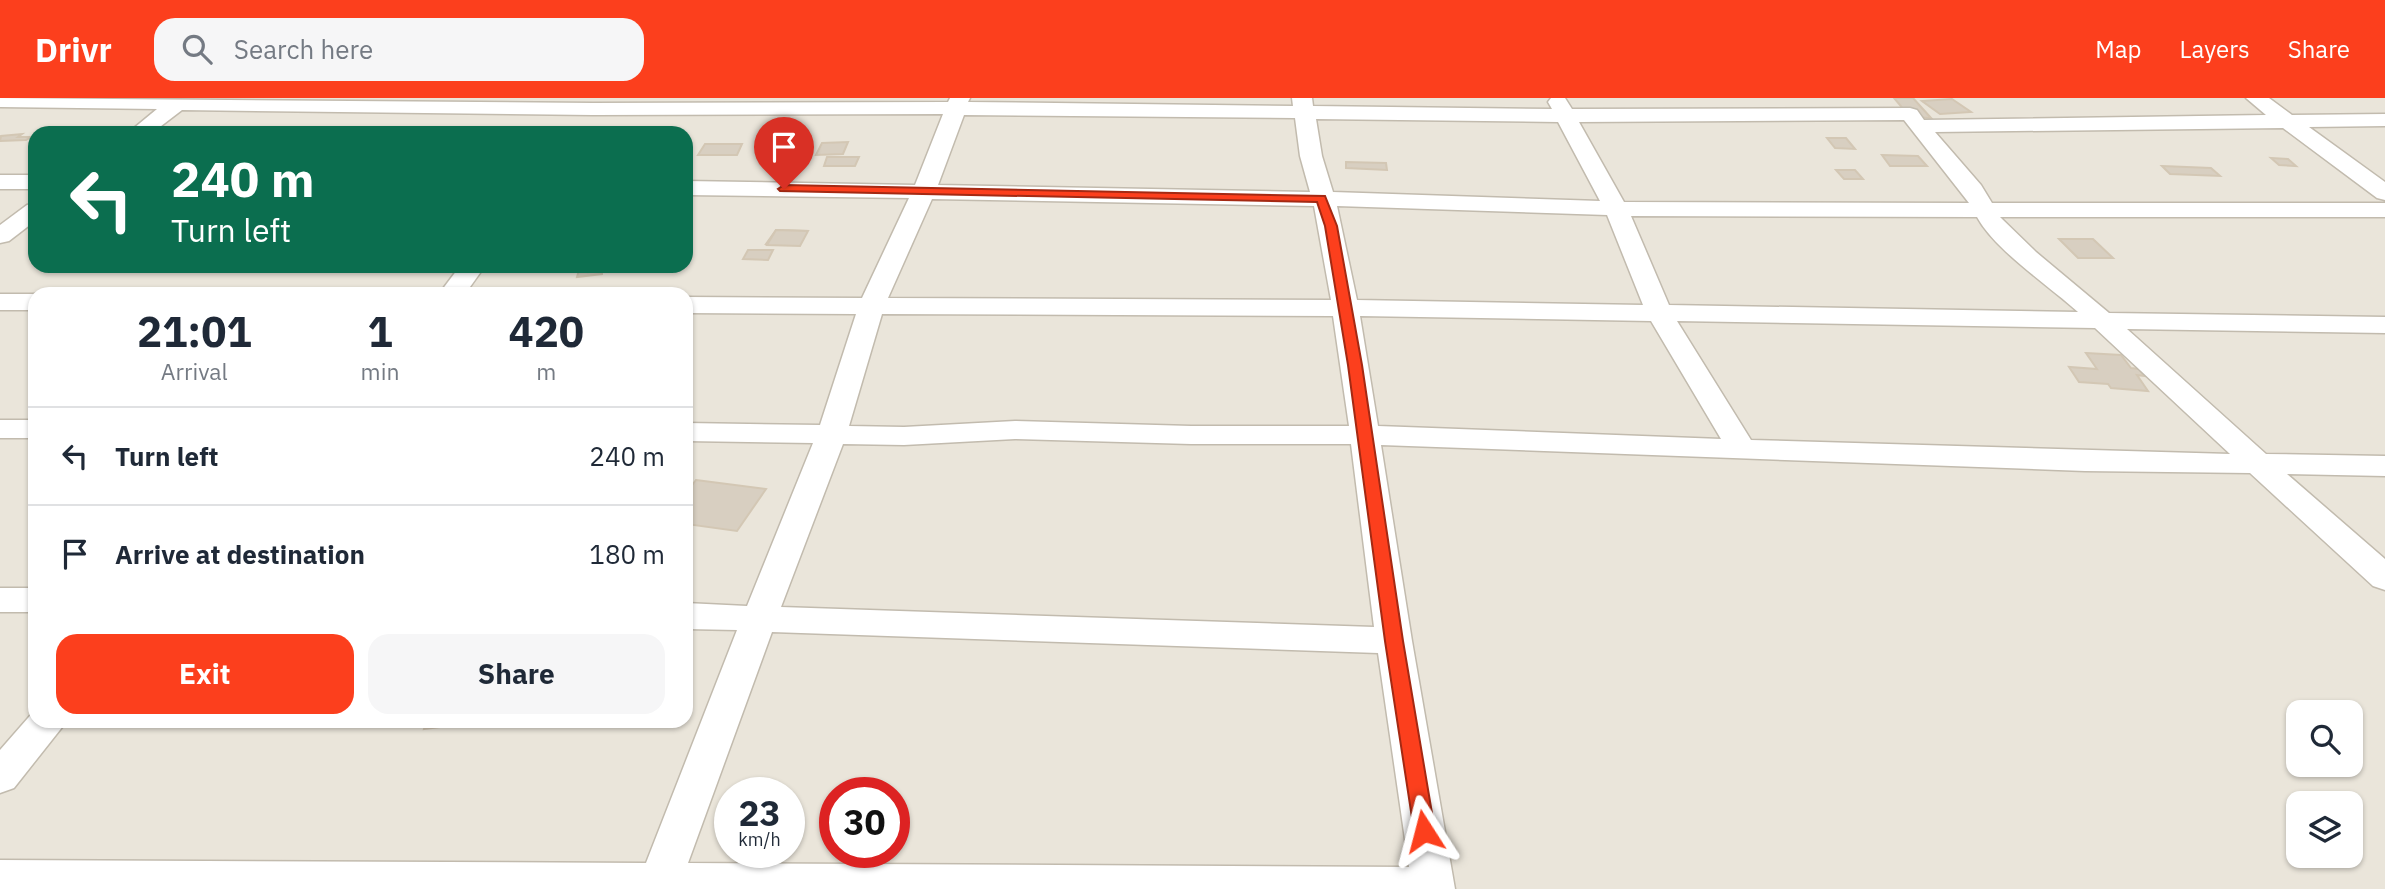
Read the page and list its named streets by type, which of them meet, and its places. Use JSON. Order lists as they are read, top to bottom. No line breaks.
{"page":{"header":"Drivr","search":"Search here","nav":["Map","Layers","Share"],"turn":["240 m","Turn left"],"eta":["21:01","Arrival","1","min","420","m"],"list":[{"name":"Turn left","value":"240 m"},{"name":"Arrive at destination","value":"180 m"}],"buttons":["Exit","Share"],"speed":"23 km/h","limit":"30"}}
